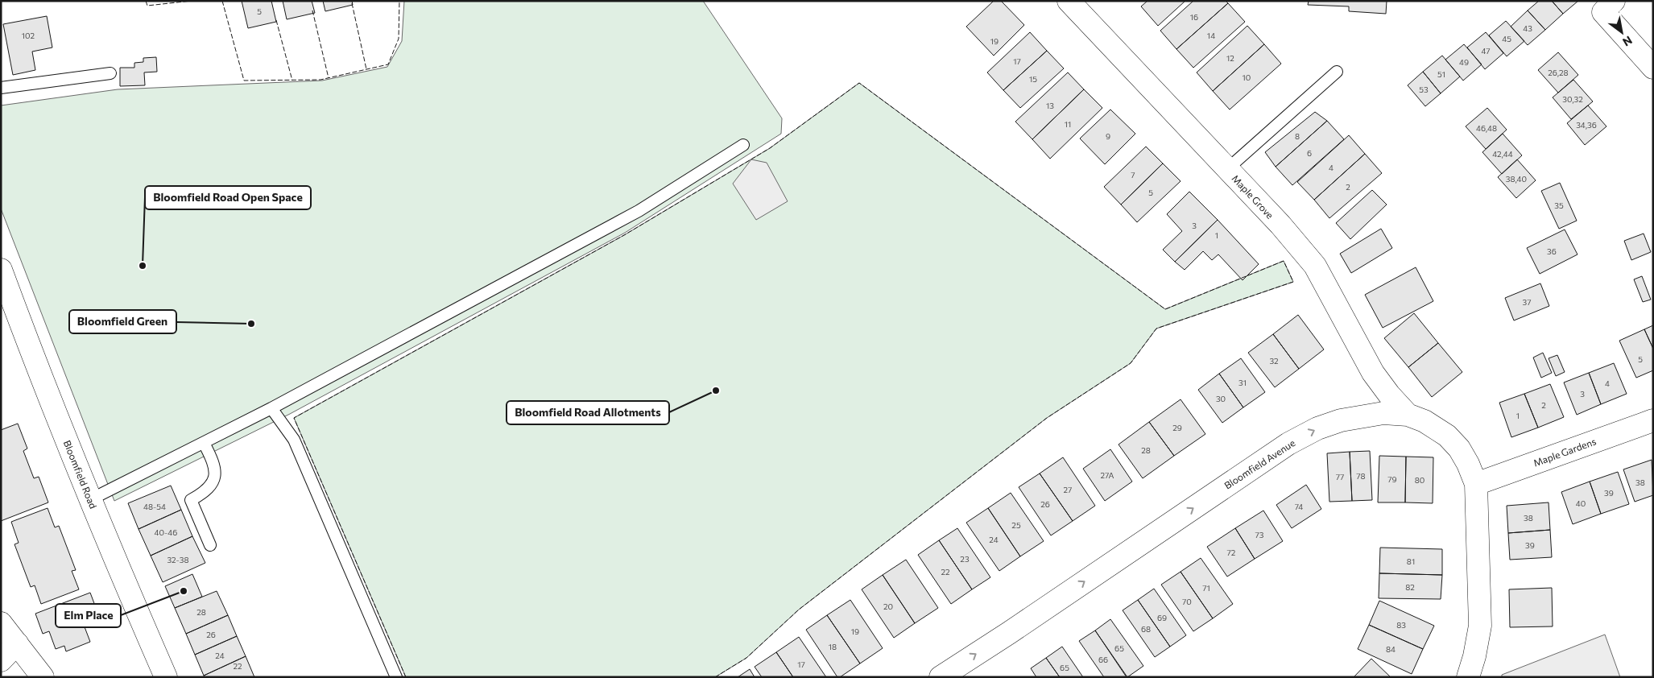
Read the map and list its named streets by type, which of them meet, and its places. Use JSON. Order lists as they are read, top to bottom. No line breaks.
{"streets":{"street":["Maple Grove","Maple Gardens","Bloomfield Avenue","Bloomfield Road"]},"crossings":[["Maple Grove","Bloomfield Avenue"],["Maple Gardens","Bloomfield Avenue"]],"one_way":["Bloomfield Avenue"],"places":["Bloomfield Road Open Space","Bloomfield Green","Bloomfield Road Allotments","Elm Place"],"house_numbers":["5","16","43","102","14","45","19","47","12","17","49","26,28","51","10","15","53","30,32","13","11","34,36","46,48","9","8","6","42,44","4","7","38,40","2","5","35","3","1","36","37","5","32","31","4","3","30","2","1","29","28","27A","78","77","79","80","38","27","39","40","26","48-54","74","38","25","40-46","73","24","39","72","23","32-38","81","22","82","71","70","20","28","69","83","68","19","26","18","65","84","24","66","17","22","65"],"north":"bottom right"}
